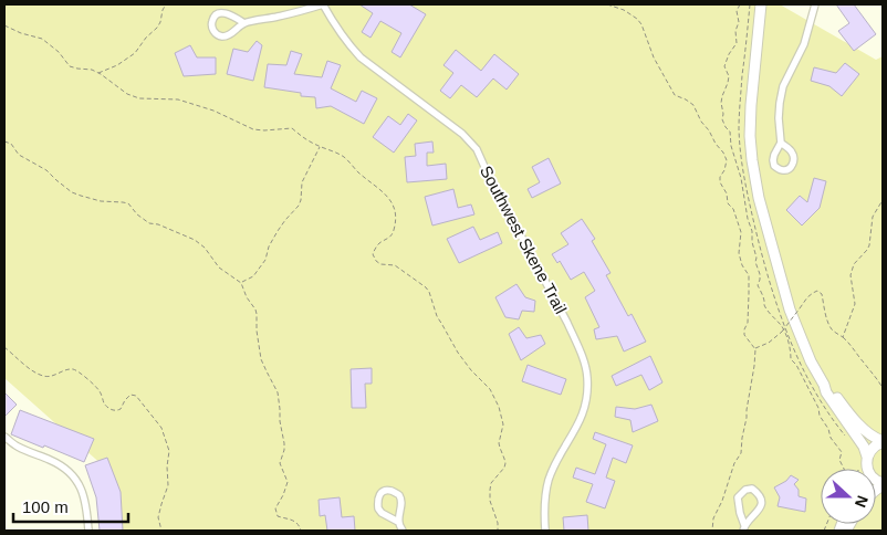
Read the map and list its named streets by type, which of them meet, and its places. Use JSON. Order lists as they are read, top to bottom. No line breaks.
{"streets":{"street":["Southwest Skene Trail"]},"scale_bar":"100 m","north":"right"}
